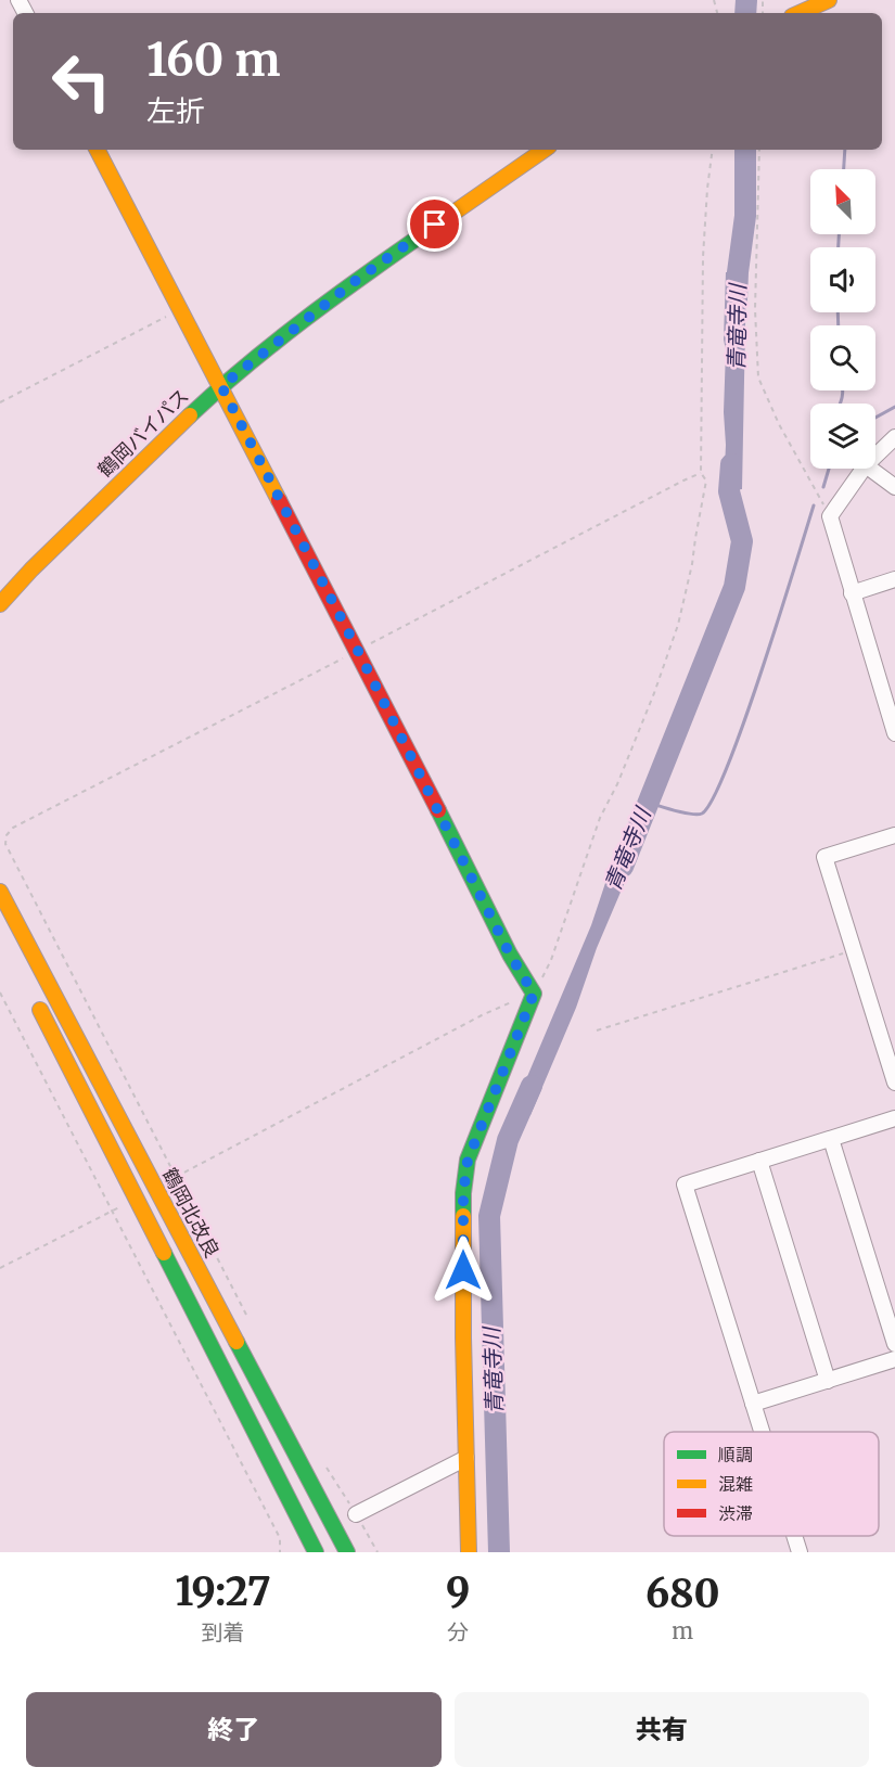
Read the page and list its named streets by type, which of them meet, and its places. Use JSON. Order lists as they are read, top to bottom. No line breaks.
{"streets":{"main road":["鶴岡バイパス","鶴岡北改良"]},"water":["青竜寺川"],"legend":["順調","混雑","渋滞"],"north":"top left","page":{"turn":["160 m","左折"],"eta":["19:27","到着","9","分","680","m"],"buttons":["終了","共有"]}}
